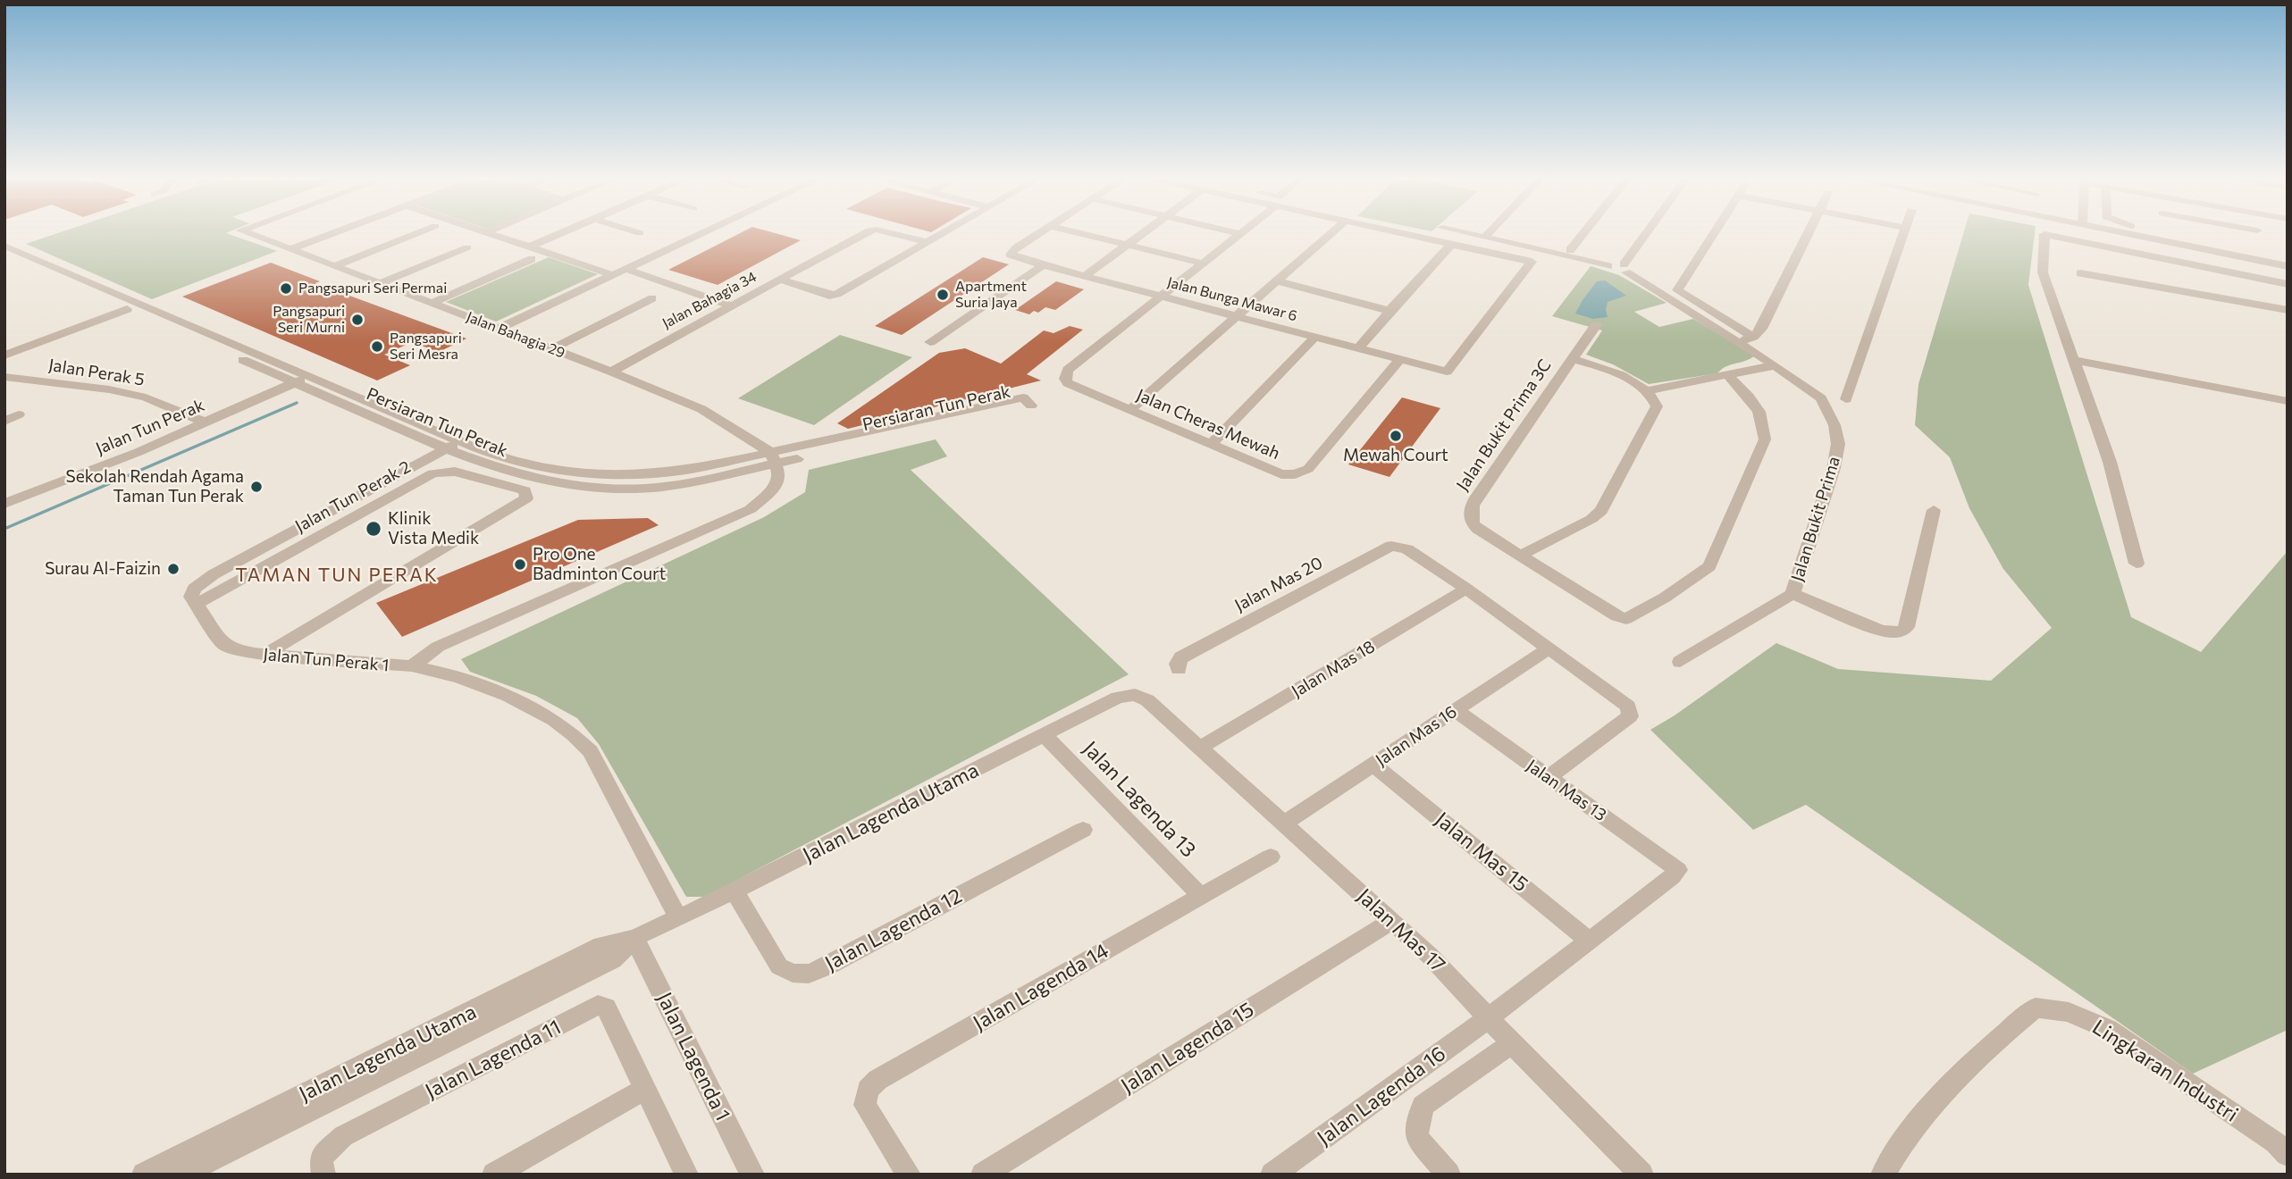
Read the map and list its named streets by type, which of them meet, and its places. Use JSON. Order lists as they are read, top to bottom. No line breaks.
{"streets":{"street":["Jalan Bunga Mawar 6","Jalan Bahagia 34","Jalan Bahagia 29","Jalan Perak 5","Persiaran Tun Perak","Jalan Cheras Mewah","Jalan Bukit Prima 3C","Jalan Tun Perak","Jalan Tun Perak 2","Jalan Bukit Prima","Jalan Mas 20","Jalan Tun Perak 1","Jalan Mas 18","Jalan Mas 16","Jalan Mas 13","Jalan Lagenda 13","Jalan Lagenda Utama","Jalan Mas 15","Jalan Lagenda 12","Jalan Mas 17","Jalan Lagenda 14","Jalan Lagenda 15","Jalan Lagenda 1","Jalan Lagenda 11","Lingkaran Industri","Jalan Lagenda 16"]},"crossings":[["Jalan Bunga Mawar 6","Jalan Cheras Mewah"],["Jalan Bahagia 34","Jalan Bahagia 29"],["Jalan Bahagia 29","Persiaran Tun Perak"],["Jalan Perak 5","Jalan Tun Perak"],["Persiaran Tun Perak","Jalan Tun Perak"],["Jalan Tun Perak 2","Jalan Tun Perak 1"],["Jalan Mas 20","Jalan Mas 18"],["Jalan Tun Perak 1","Jalan Lagenda Utama"],["Jalan Mas 18","Jalan Mas 17"],["Jalan Mas 16","Jalan Mas 13"],["Jalan Mas 16","Jalan Mas 15"],["Jalan Mas 16","Jalan Mas 17"],["Jalan Mas 13","Jalan Lagenda 16"],["Jalan Lagenda 13","Jalan Lagenda Utama"],["Jalan Lagenda 13","Jalan Lagenda 14"],["Jalan Lagenda Utama","Jalan Lagenda 12"],["Jalan Lagenda Utama","Jalan Mas 17"],["Jalan Lagenda Utama","Jalan Lagenda 1"],["Jalan Mas 15","Jalan Lagenda 16"],["Jalan Mas 17","Jalan Lagenda 15"],["Jalan Mas 17","Jalan Lagenda 16"]],"districts":["TAMAN TUN PERAK"],"places":["Pangsapuri Seri Permai","Apartment Suria Jaya","Pangsapuri Seri Murni","Pangsapuri Seri Mesra","Mewah Court","Sekolah Rendah Agama Taman Tun Perak","Klinik Vista Medik","Pro One Badminton Court","Surau Al-Faizin"]}
